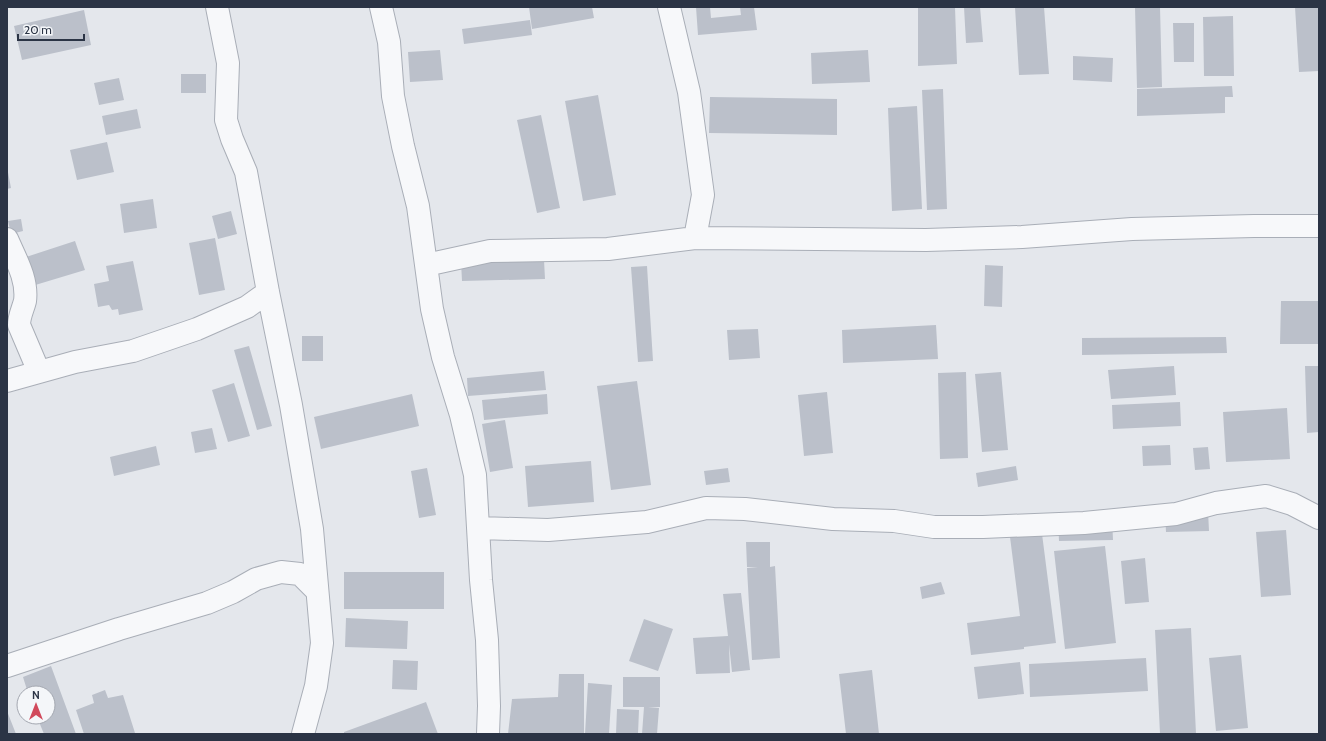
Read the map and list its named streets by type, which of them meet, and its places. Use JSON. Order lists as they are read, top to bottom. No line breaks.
{"scale_bar":"20 m","north":"top"}
